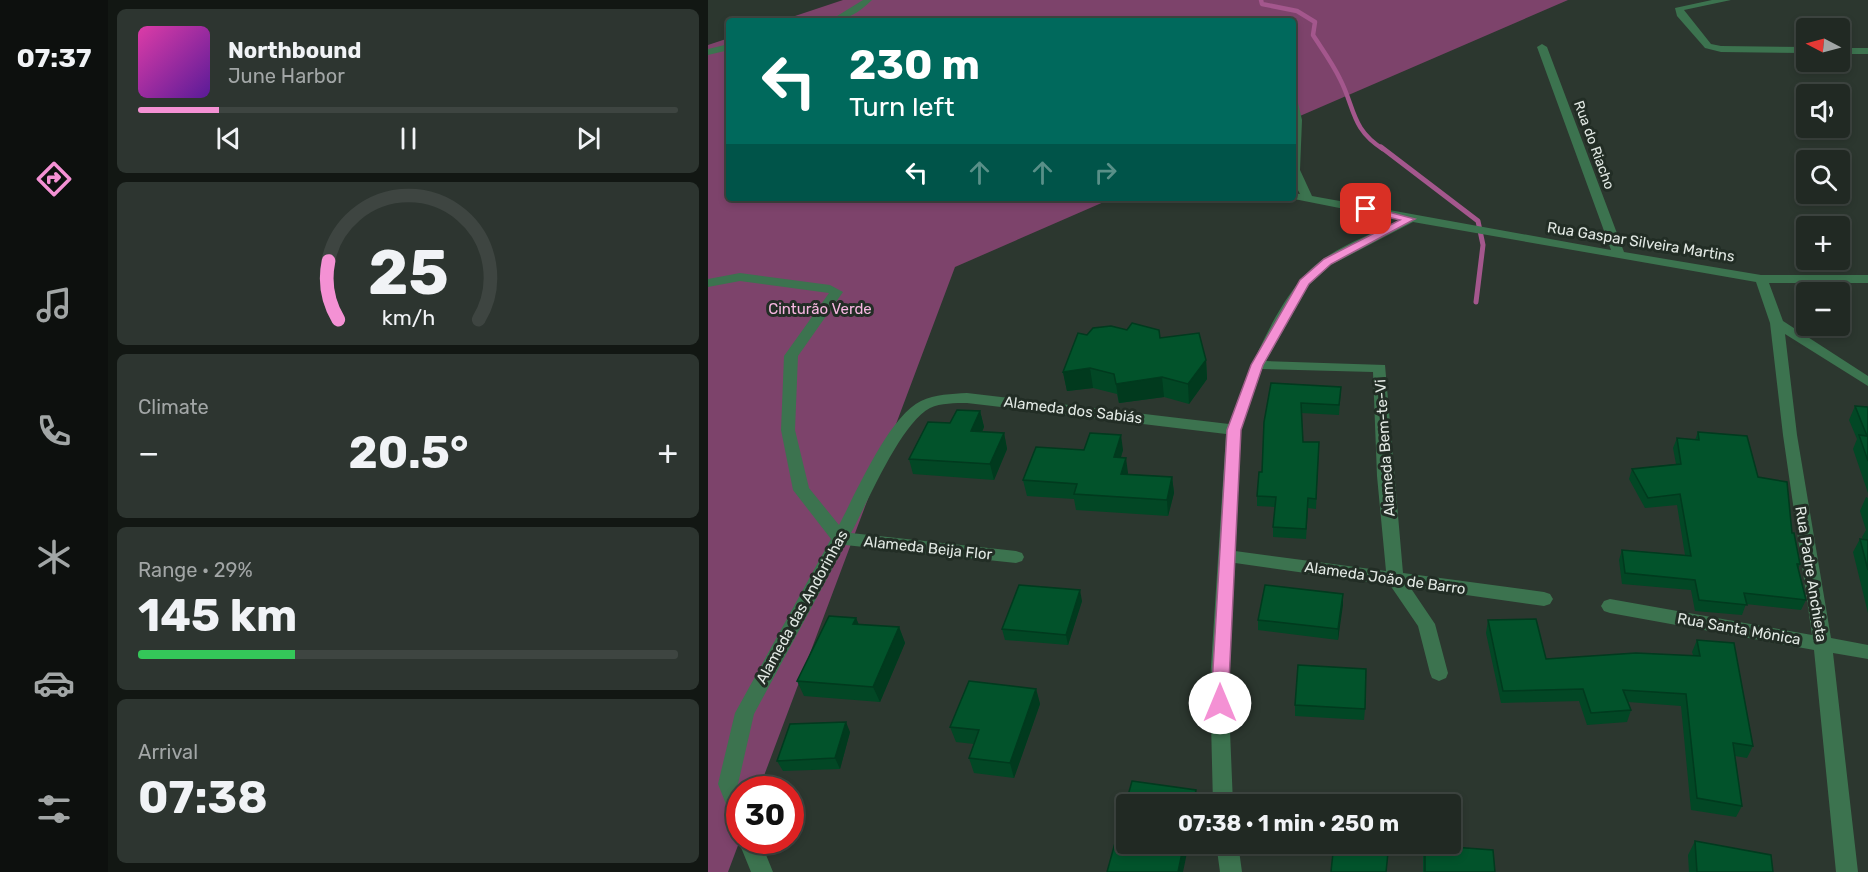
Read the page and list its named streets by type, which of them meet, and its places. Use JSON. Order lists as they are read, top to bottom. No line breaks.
{"streets":{"street":["Rua do Riacho","Rua Gaspar Silveira Martins","Alameda dos Sabiás","Alameda Bem-te-Vi","Alameda Beija Flor","Rua Padre Anchieta","Alameda João de Barro","Alameda das Andorinhas","Rua Santa Mônica"]},"crossings":[["Rua do Riacho","Rua Gaspar Silveira Martins"],["Rua Gaspar Silveira Martins","Rua Padre Anchieta"],["Alameda dos Sabiás","Alameda das Andorinhas"],["Alameda Bem-te-Vi","Alameda João de Barro"],["Alameda Beija Flor","Alameda das Andorinhas"],["Rua Padre Anchieta","Rua Santa Mônica"]],"parks":["Cinturão Verde"],"north":"left","page":{"tabs":"07:37","map_buttons":["+","−"],"turn":["230 m","Turn left"],"song":["Northbound","June Harbor"],"tile":["Climate",["Range · 29%","145 km"],["Arrival","07:38"]],"heat":["−","20.5°","+"],"limit":"30","trip":"07:38 · 1 min · 250 m","gauge":["25","km/h"]}}
